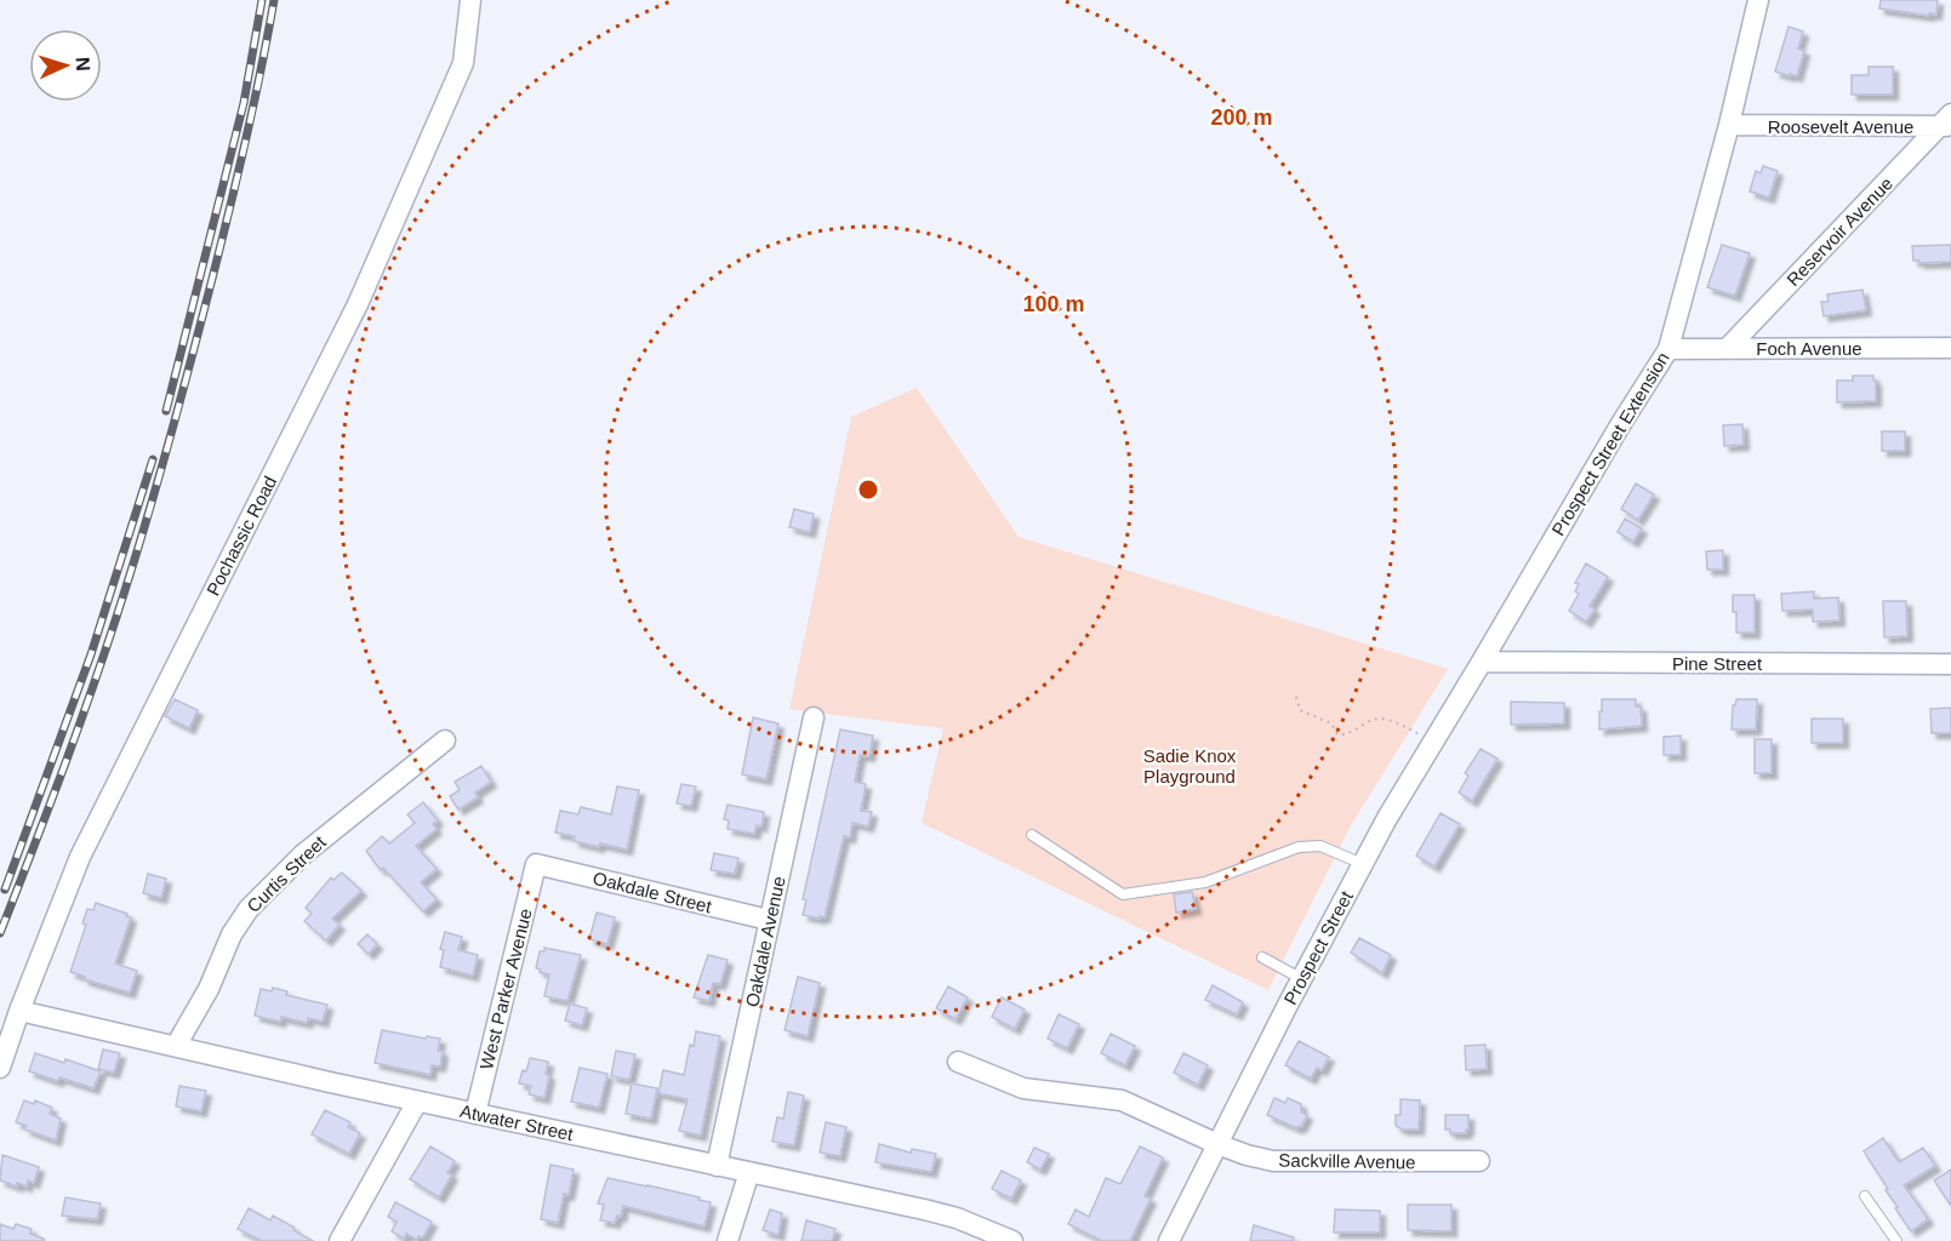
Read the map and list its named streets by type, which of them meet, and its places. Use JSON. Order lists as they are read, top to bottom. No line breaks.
{"streets":{"street":["Roosevelt Avenue","Reservoir Avenue","Foch Avenue","Prospect Street Extension","Pochassic Road","Pine Street","Curtis Street","Oakdale Street","Oakdale Avenue","Prospect Street","West Parker Avenue","Atwater Street","Sackville Avenue"]},"crossings":[["Roosevelt Avenue","Reservoir Avenue"],["Roosevelt Avenue","Prospect Street Extension"],["Reservoir Avenue","Foch Avenue"],["Foch Avenue","Prospect Street Extension"],["Prospect Street Extension","Pine Street"],["Prospect Street Extension","Prospect Street"],["Pochassic Road","Atwater Street"],["Pine Street","Prospect Street"],["Curtis Street","Atwater Street"],["Oakdale Street","Oakdale Avenue"],["Oakdale Street","West Parker Avenue"],["Oakdale Avenue","Atwater Street"],["Prospect Street","Sackville Avenue"],["West Parker Avenue","Atwater Street"]],"parks":["Sadie Knox Playground"],"north":"right","rings":["200 m","100 m"]}
